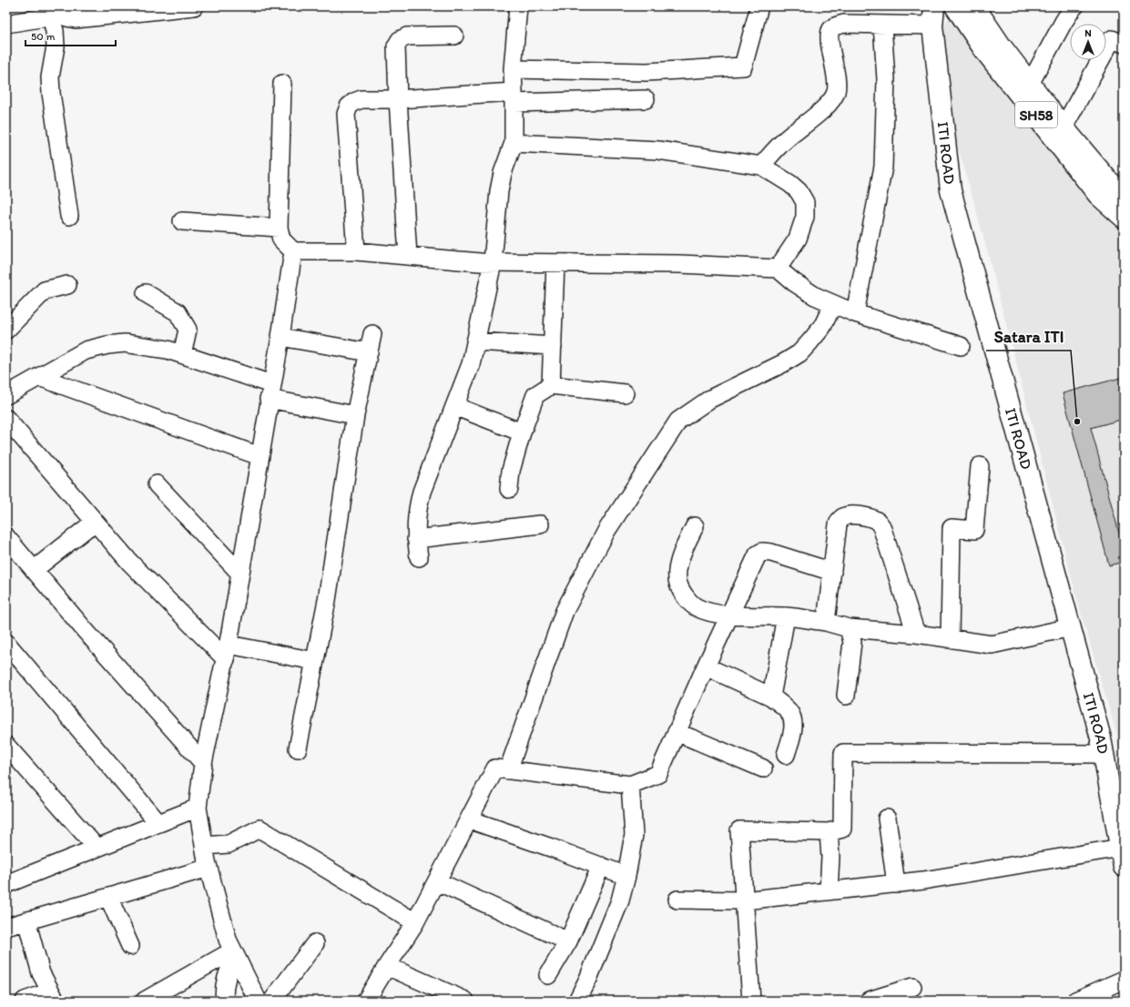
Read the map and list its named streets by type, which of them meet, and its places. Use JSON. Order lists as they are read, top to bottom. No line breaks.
{"streets":{"main road":["SH58","ITI ROAD"]},"places":["Satara ITI"],"scale_bar":"50 m","north":"top"}
